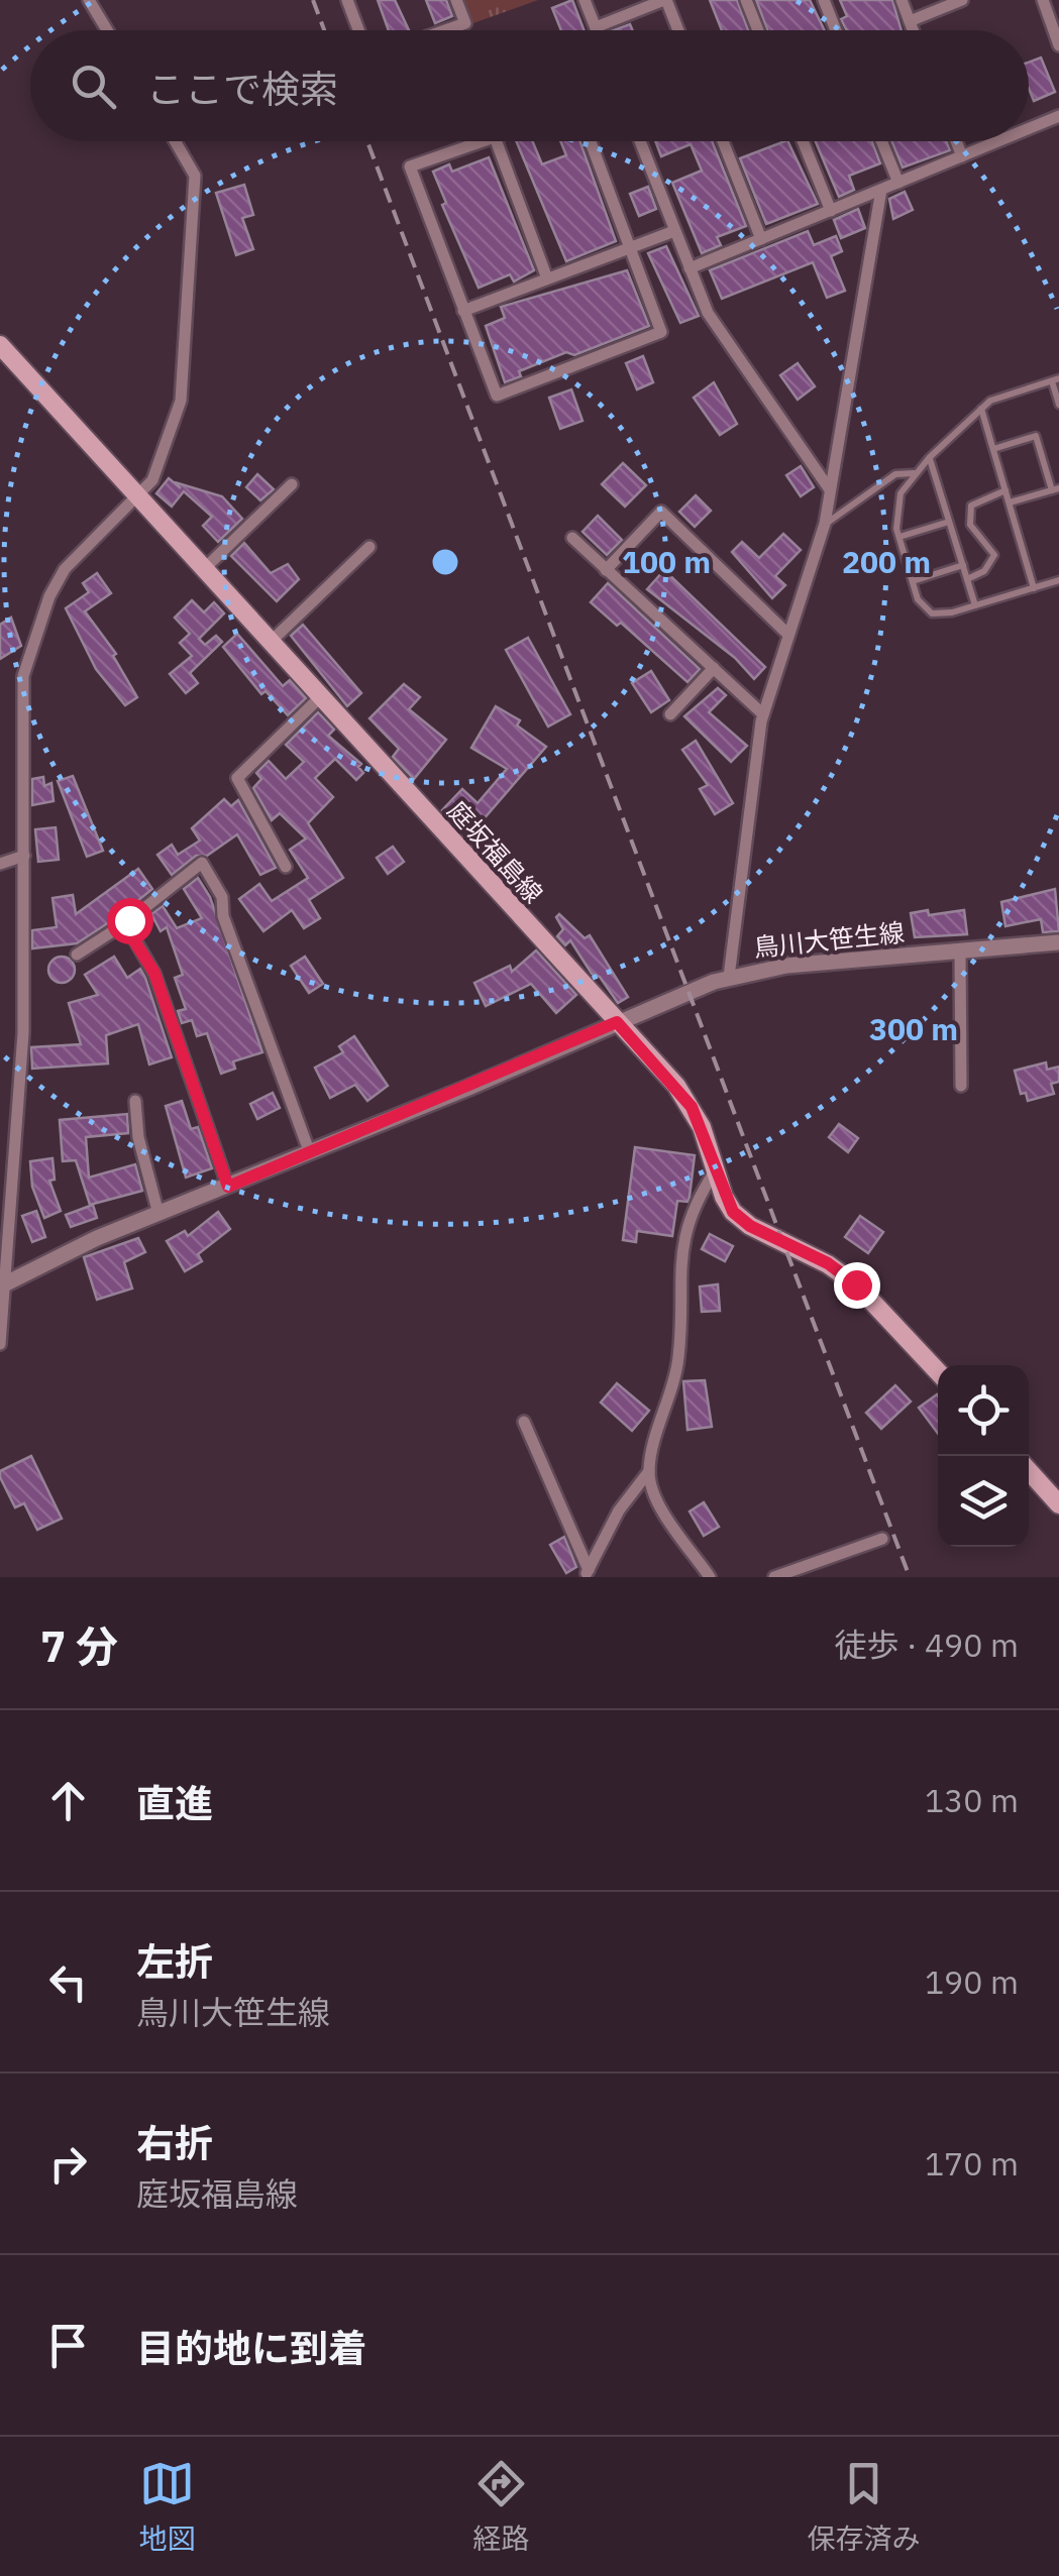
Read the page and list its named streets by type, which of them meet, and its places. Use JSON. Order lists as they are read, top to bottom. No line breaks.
{"streets":{"main road":["庭坂福島線"],"street":["鳥川大笹生線"]},"crossings":[["庭坂福島線","鳥川大笹生線"]],"page":{"search":"ここで検索","heading":["7 分","徒歩 · 490 m"],"list":[["直進","130 m"],["左折","鳥川大笹生線","190 m"],["右折","庭坂福島線","170 m"],"目的地に到着"],"nav":["地図","経路","保存済み"]},"rings":["100 m","200 m","300 m"]}
